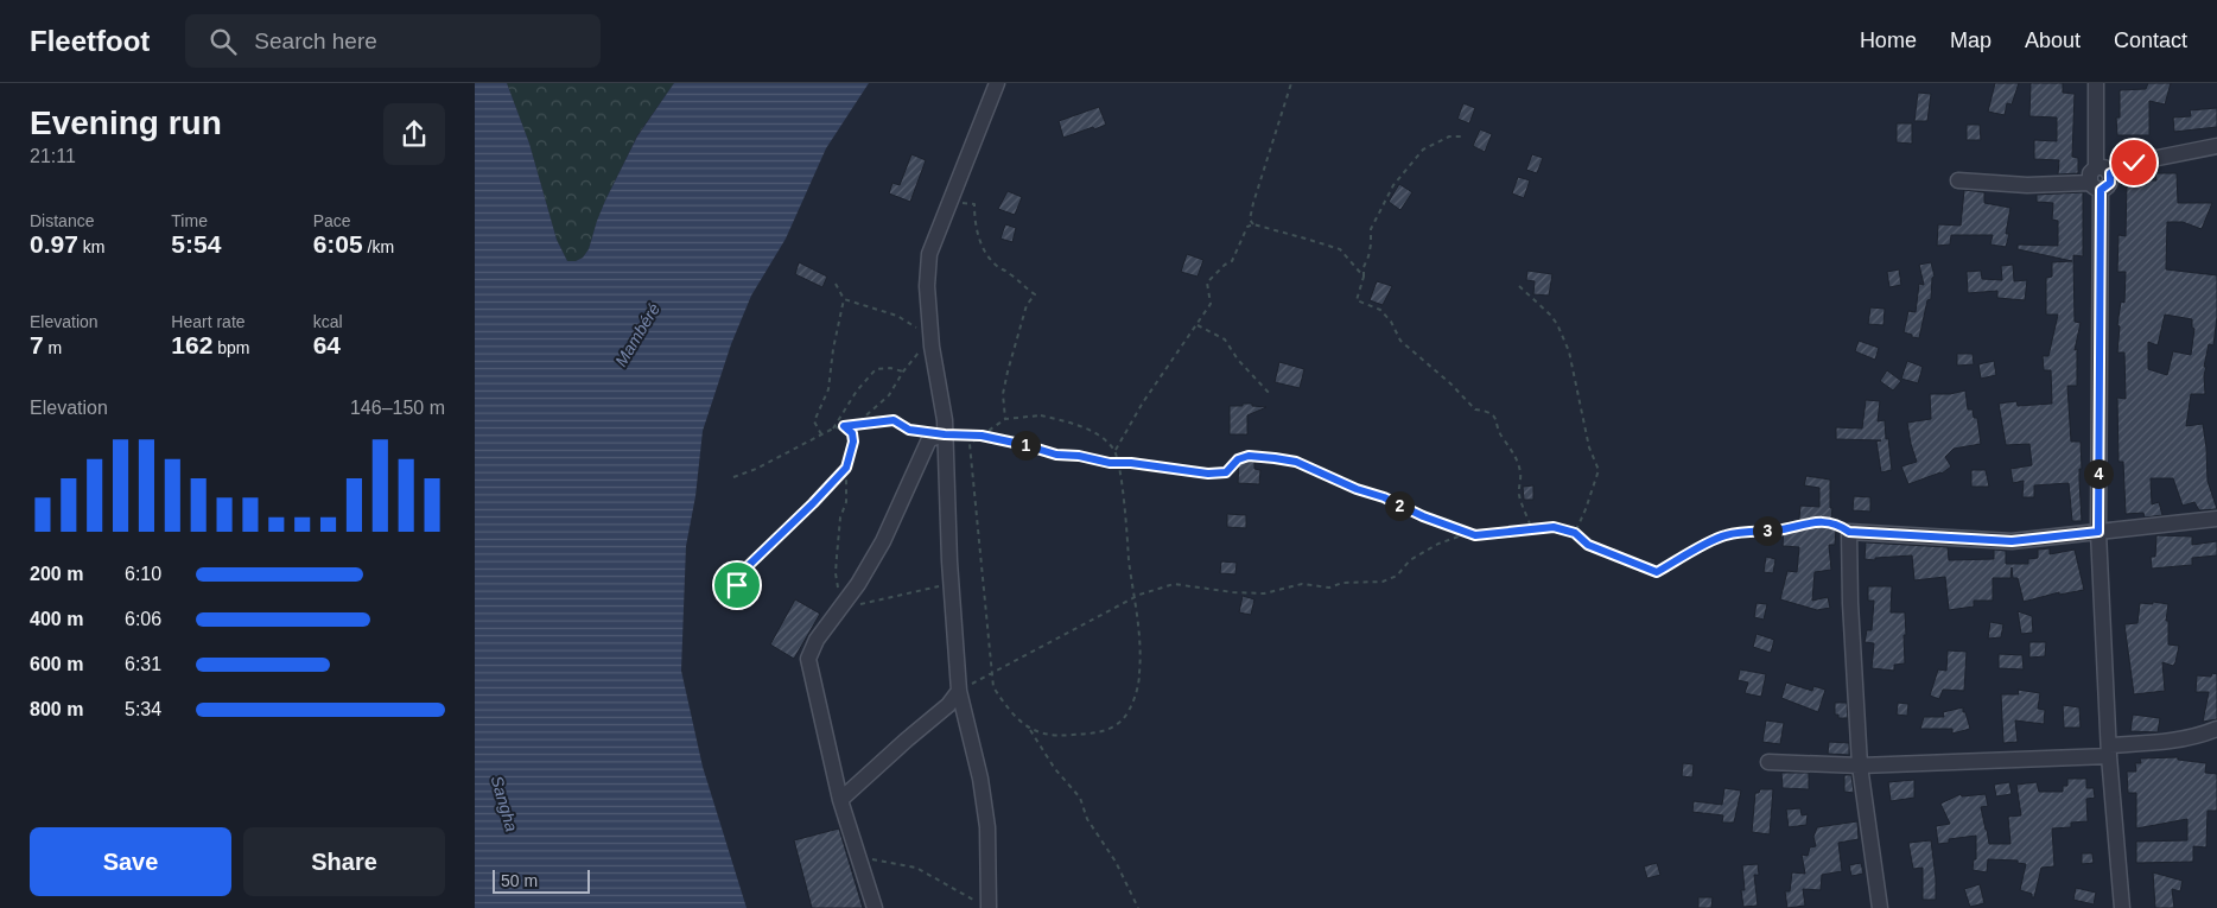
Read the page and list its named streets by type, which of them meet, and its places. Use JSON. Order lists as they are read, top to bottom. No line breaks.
{"water":["Mambéré","Sangha"],"scale_bar":"50 m","page":{"header":"Fleetfoot","search":"Search here","nav":["Home","Map","About","Contact"],"heading":["Evening run","21:11"],"stats":[["Distance","0.97 km"],["Time","5:54"],["Pace","6:05 /km"],["Elevation","7 m"],["Heart rate","162 bpm"],["kcal","64"]],"chart":["Elevation","146–150 m"],"pins":["1","4","2","3"],"list":[{"name":"200 m","note":"6:10"},{"name":"400 m","note":"6:06"},{"name":"600 m","note":"6:31"},{"name":"800 m","note":"5:34"}],"buttons":["Save","Share"],"scale":"50 m"}}
